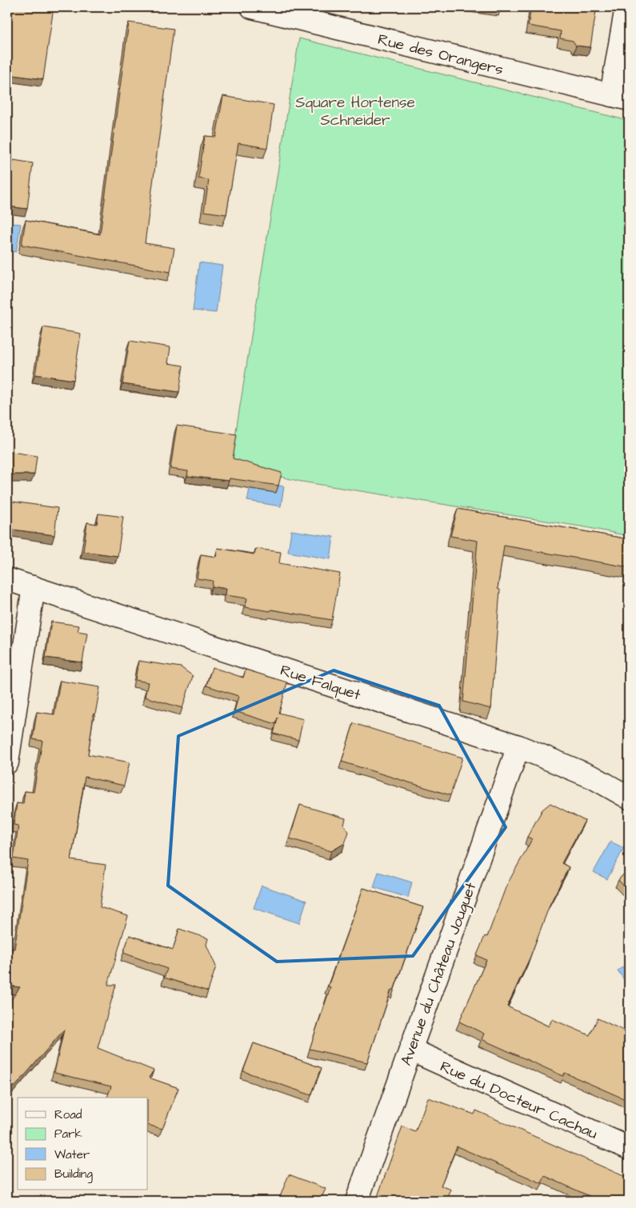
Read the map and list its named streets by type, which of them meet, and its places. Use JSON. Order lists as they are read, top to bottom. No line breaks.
{"streets":{"street":["Rue des Orangers","Rue Falquet","Avenue du Château Jouguet","Rue du Docteur Cachau"]},"crossings":[["Rue Falquet","Avenue du Château Jouguet"],["Avenue du Château Jouguet","Rue du Docteur Cachau"]],"parks":["Square Hortense Schneider"],"legend":["Road","Park","Water","Building"]}
